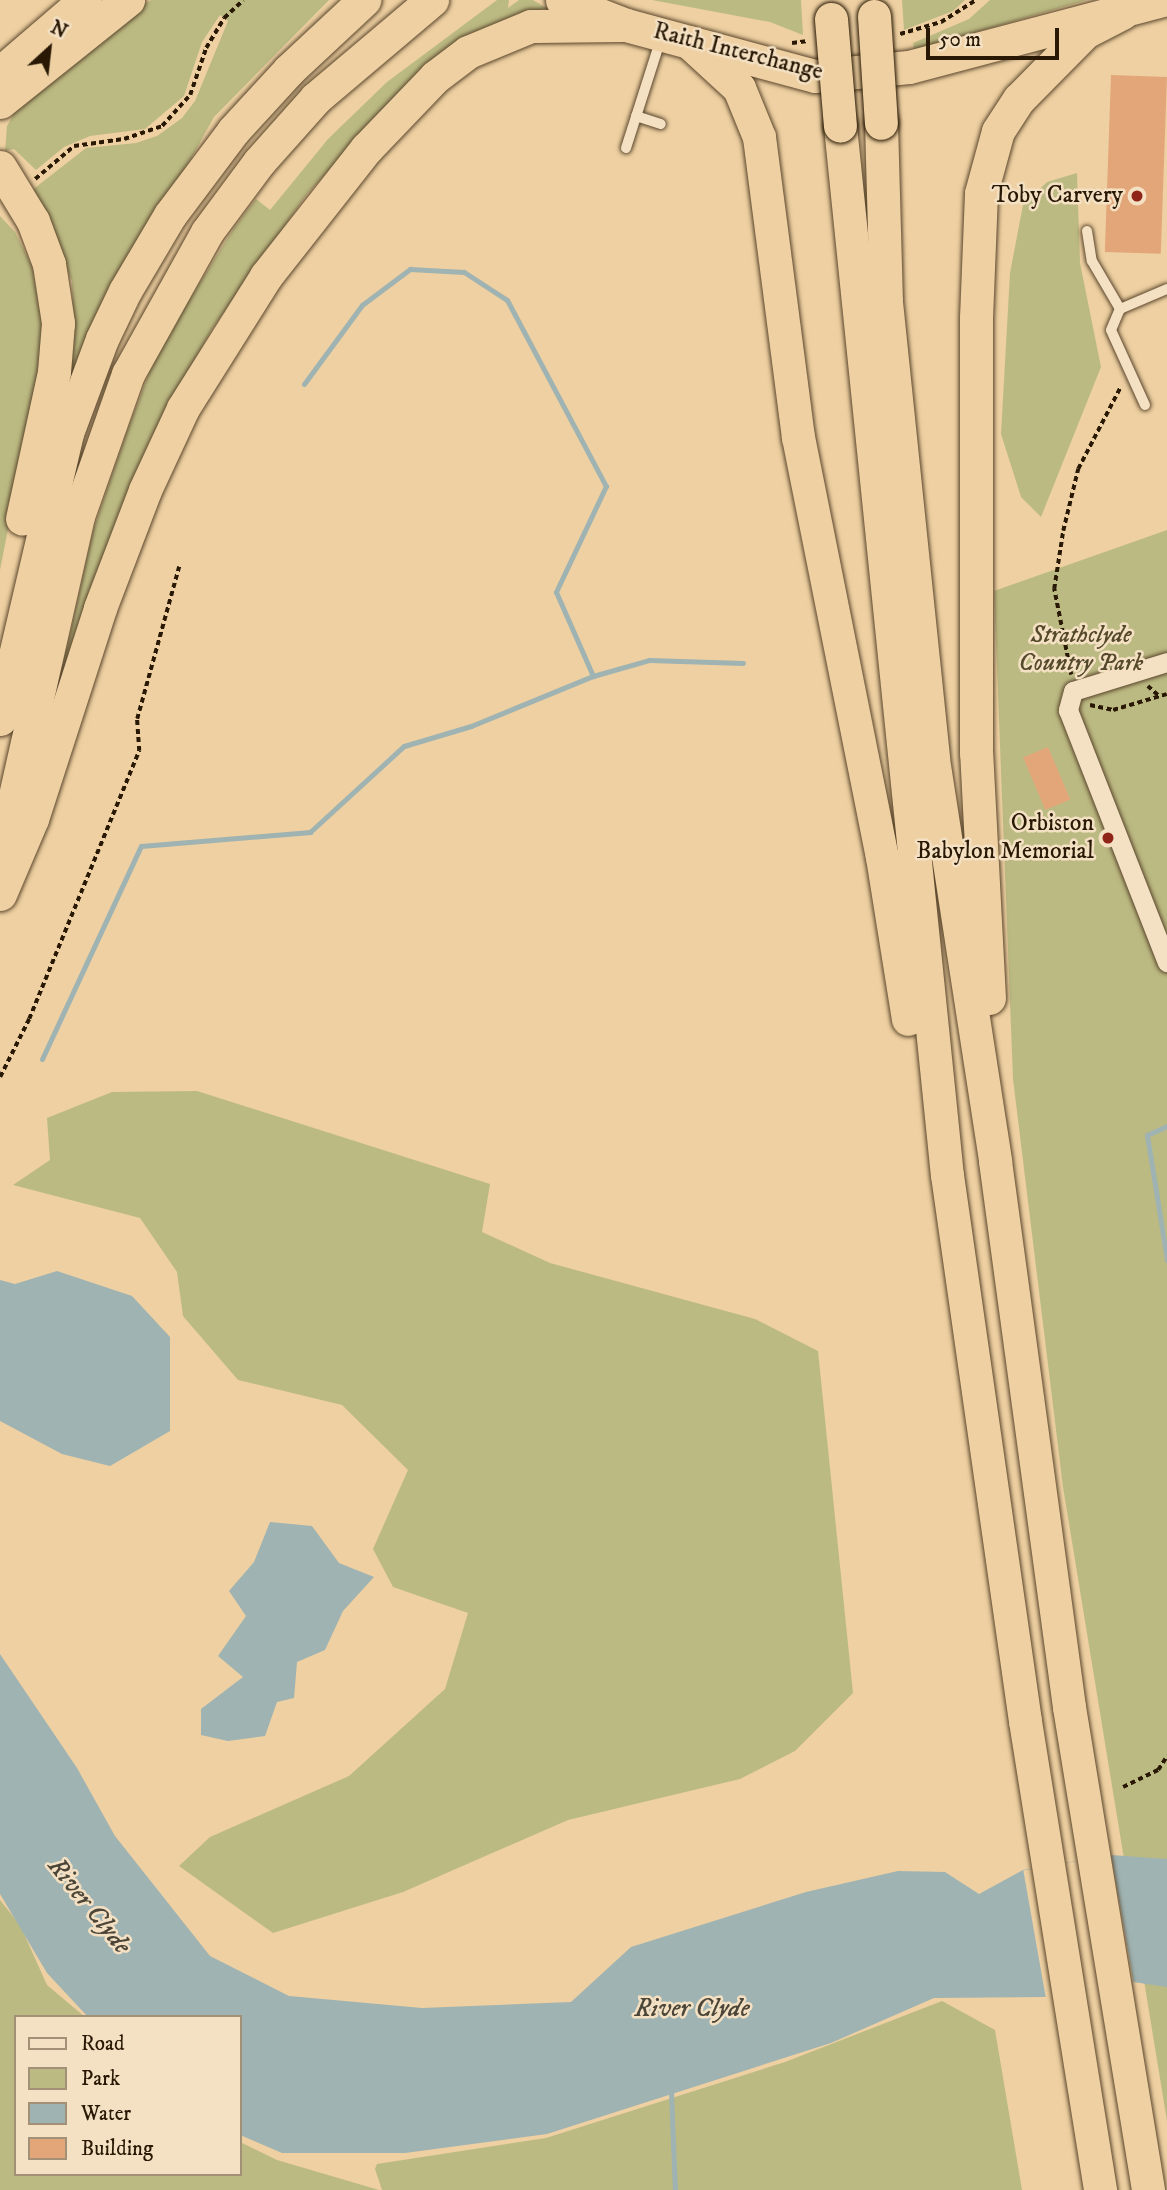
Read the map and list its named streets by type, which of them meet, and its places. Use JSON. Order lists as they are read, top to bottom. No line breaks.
{"streets":{"highway":["Raith Interchange"]},"water":["River Clyde"],"parks":["Strathclyde Country Park"],"places":["Toby Carvery","Orbiston Babylon Memorial"],"legend":["Road","Park","Water","Building"],"scale_bar":"50 m","north":"top right"}
